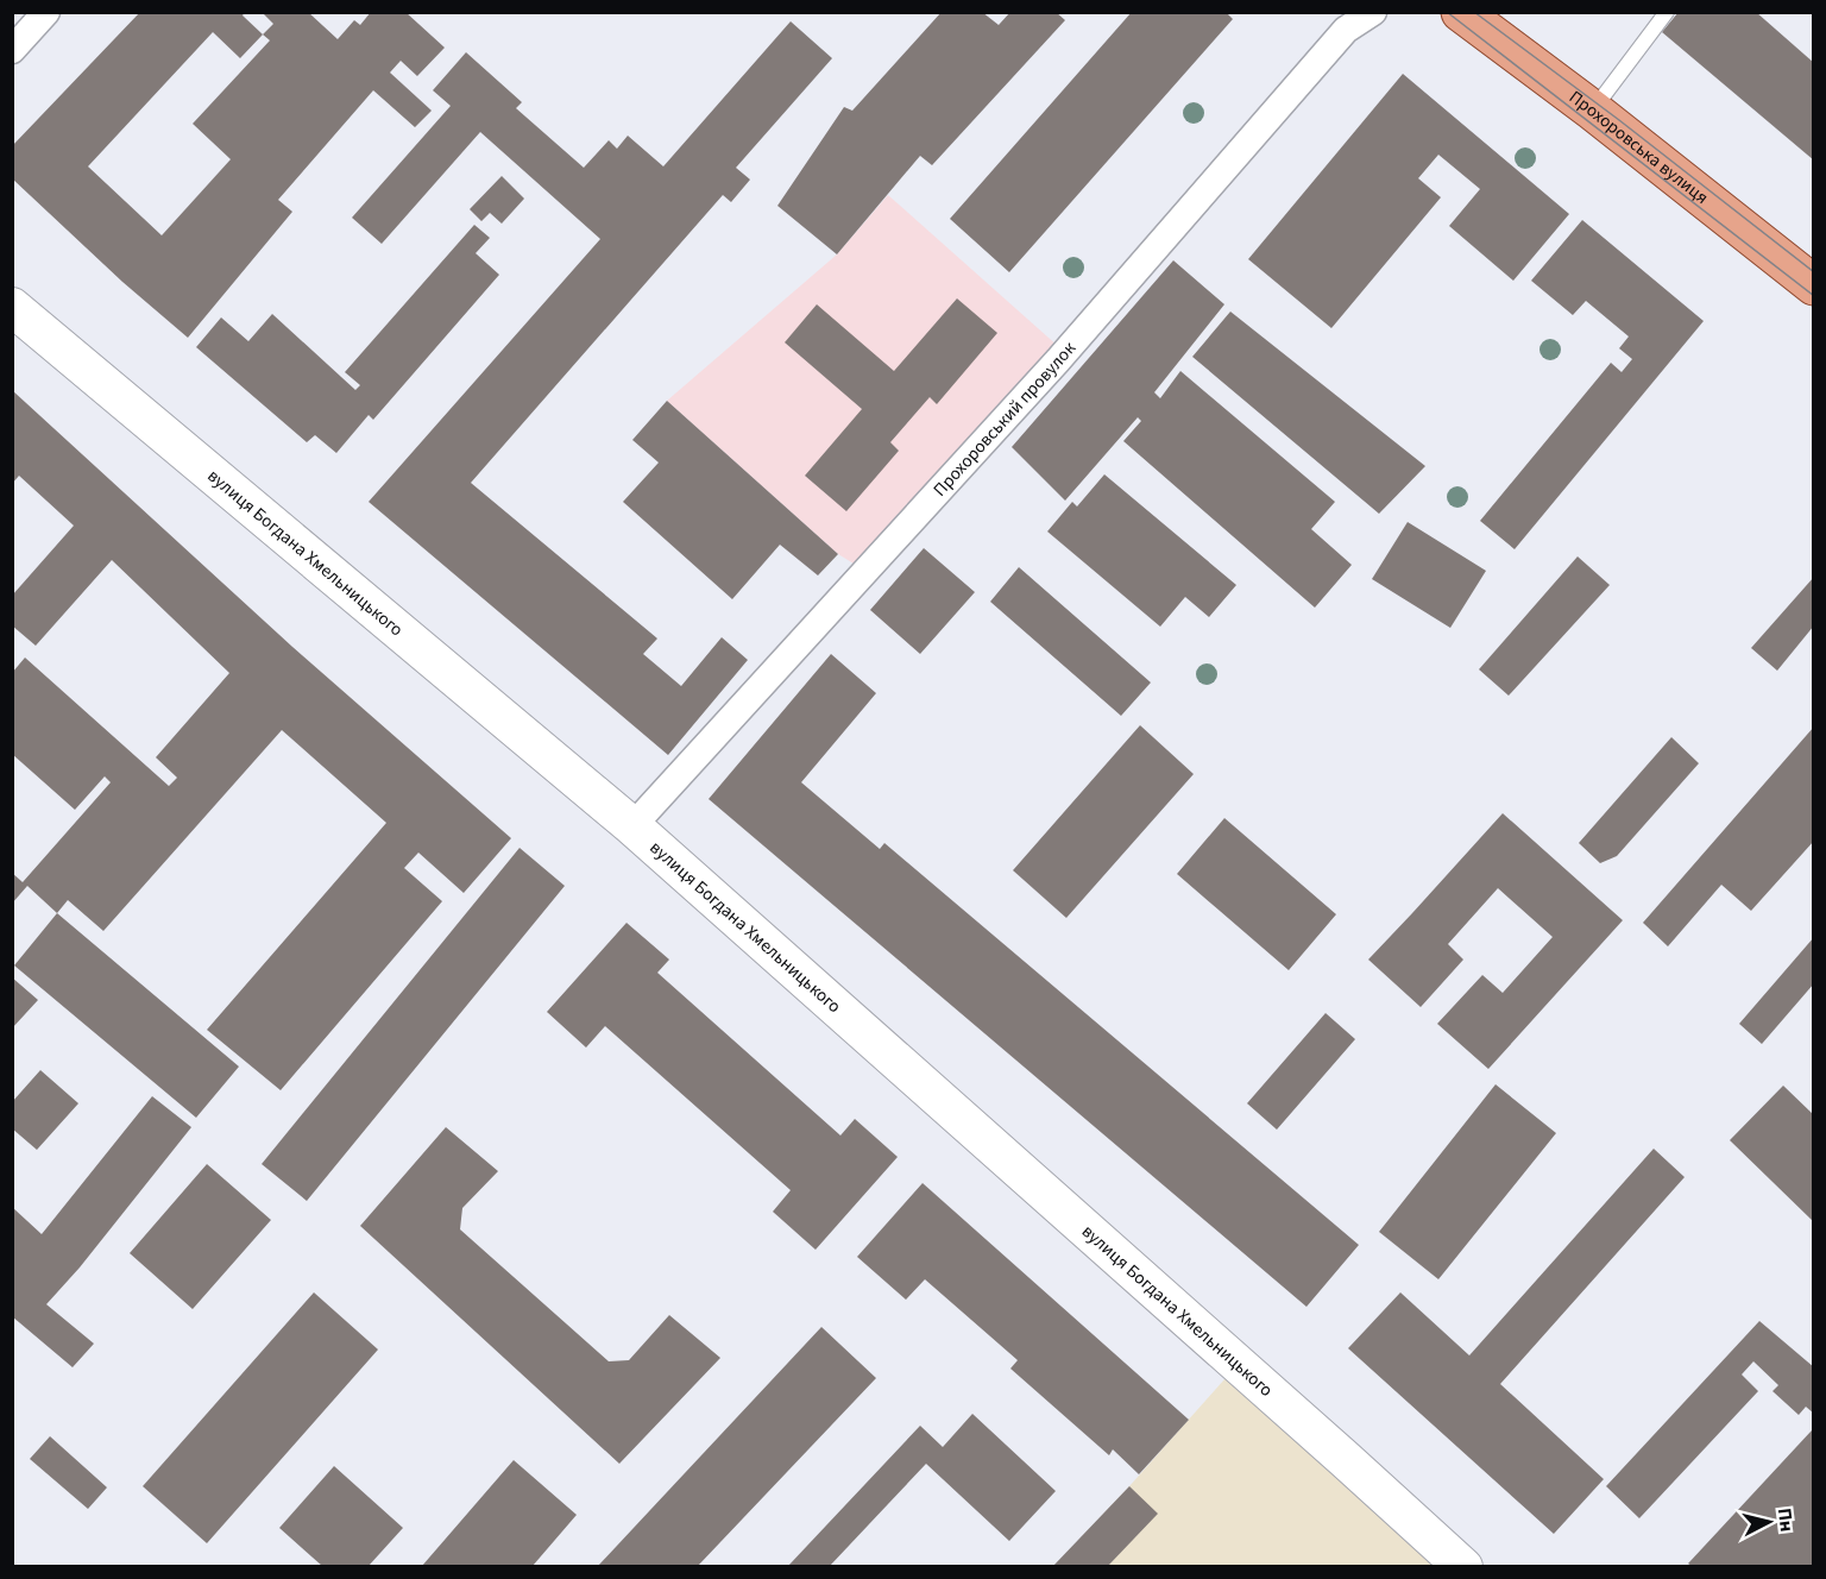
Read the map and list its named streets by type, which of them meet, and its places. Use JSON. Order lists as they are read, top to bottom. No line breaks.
{"streets":{"main road":["Прохоровська вулиця","вулиця Богдана Хмельницького"],"street":["Прохоровський провулок"]},"crossings":[["Прохоровський провулок","вулиця Богдана Хмельницького"]],"north":"right"}
